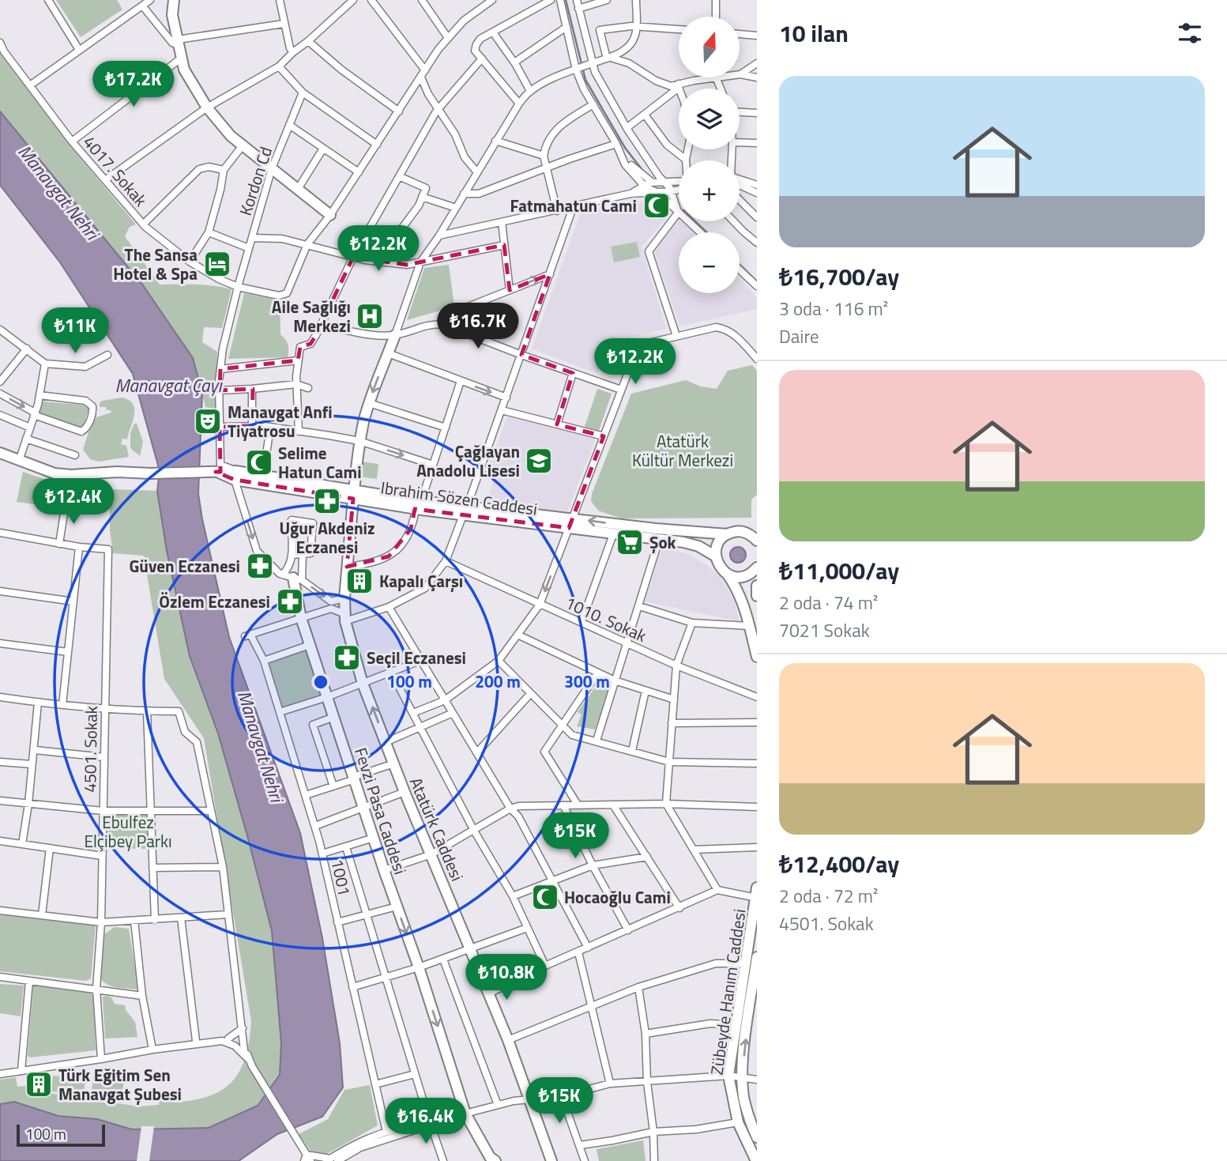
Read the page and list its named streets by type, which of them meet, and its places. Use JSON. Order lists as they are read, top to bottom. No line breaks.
{"streets":{"street":["4017. Sokak","Kordon Cd","Ibrahim Sözen Caddesi","1010. Sokak","4501. Sokak","Fevzi Pasa Caddesi","Atatürk Caddesi","1001","Zübeyde Hanım Caddesi"]},"crossings":[["4017. Sokak","Kordon Cd"],["Kordon Cd","Ibrahim Sözen Caddesi"],["Ibrahim Sözen Caddesi","Atatürk Caddesi"],["Fevzi Pasa Caddesi","1001"]],"water":["Manavgat Nehri","Manavgat Çayı"],"parks":["Atatürk Kültür Merkezi","Ebulfez Elçibey Parkı"],"places":{"mosque":["Fatmahatun Cami","Selime Hatun Cami","Hocaoğlu Cami"],"hotel":["The Sansa Hotel & Spa"],"hospital":["Aile Sağlığı Merkezi"],"theatre":["Manavgat Anfi Tiyatrosu"],"school or university":["Çağlayan Anadolu Lisesi"],"pharmacy":["Uğur Akdeniz Eczanesi","Güven Eczanesi","Özlem Eczanesi","Seçil Eczanesi"],"supermarket":["Şok"],"building":["Kapalı Çarşı","Türk Eğitim Sen Manavgat Şubesi"]},"scale_bar":"100 m","north":"top","page":{"heading":"10 ilan","map_buttons":["+","−"],"price":["₺17.2K","₺12.2K","₺16.7K","₺11K","₺12.2K","₺12.4K","₺15K","₺10.8K","₺15K","₺16.4K"],"list":[{"name":"₺16,700/ay","note":"3 oda · 116 m² · Daire"},{"name":"₺11,000/ay","note":"2 oda · 74 m² · 7021 Sokak"},{"name":"₺12,400/ay","note":"2 oda · 72 m² · 4501. Sokak"}],"scale":"100 m"},"rings":["100 m","200 m","300 m"]}
